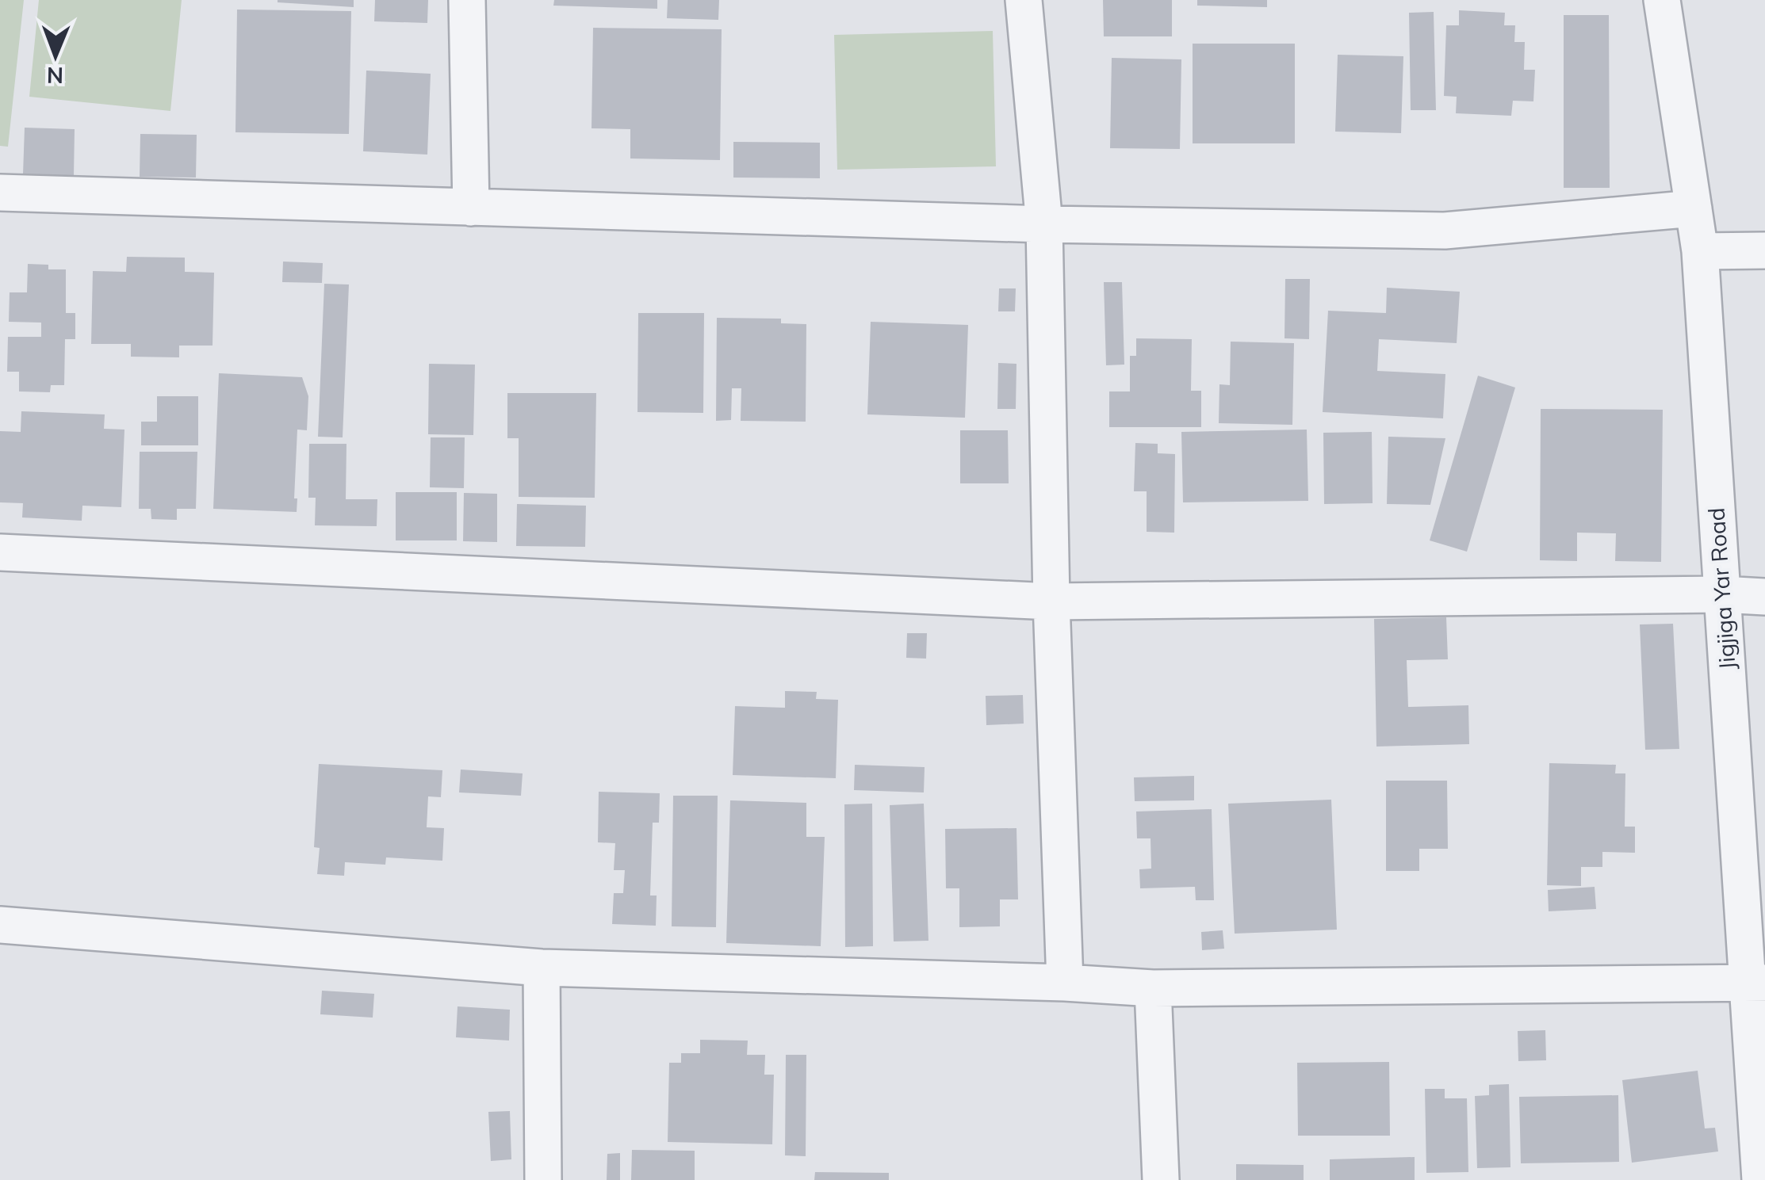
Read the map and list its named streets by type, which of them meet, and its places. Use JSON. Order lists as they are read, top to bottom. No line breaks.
{"streets":{"street":["Jigjiga Yar Road"]},"north":"bottom"}
